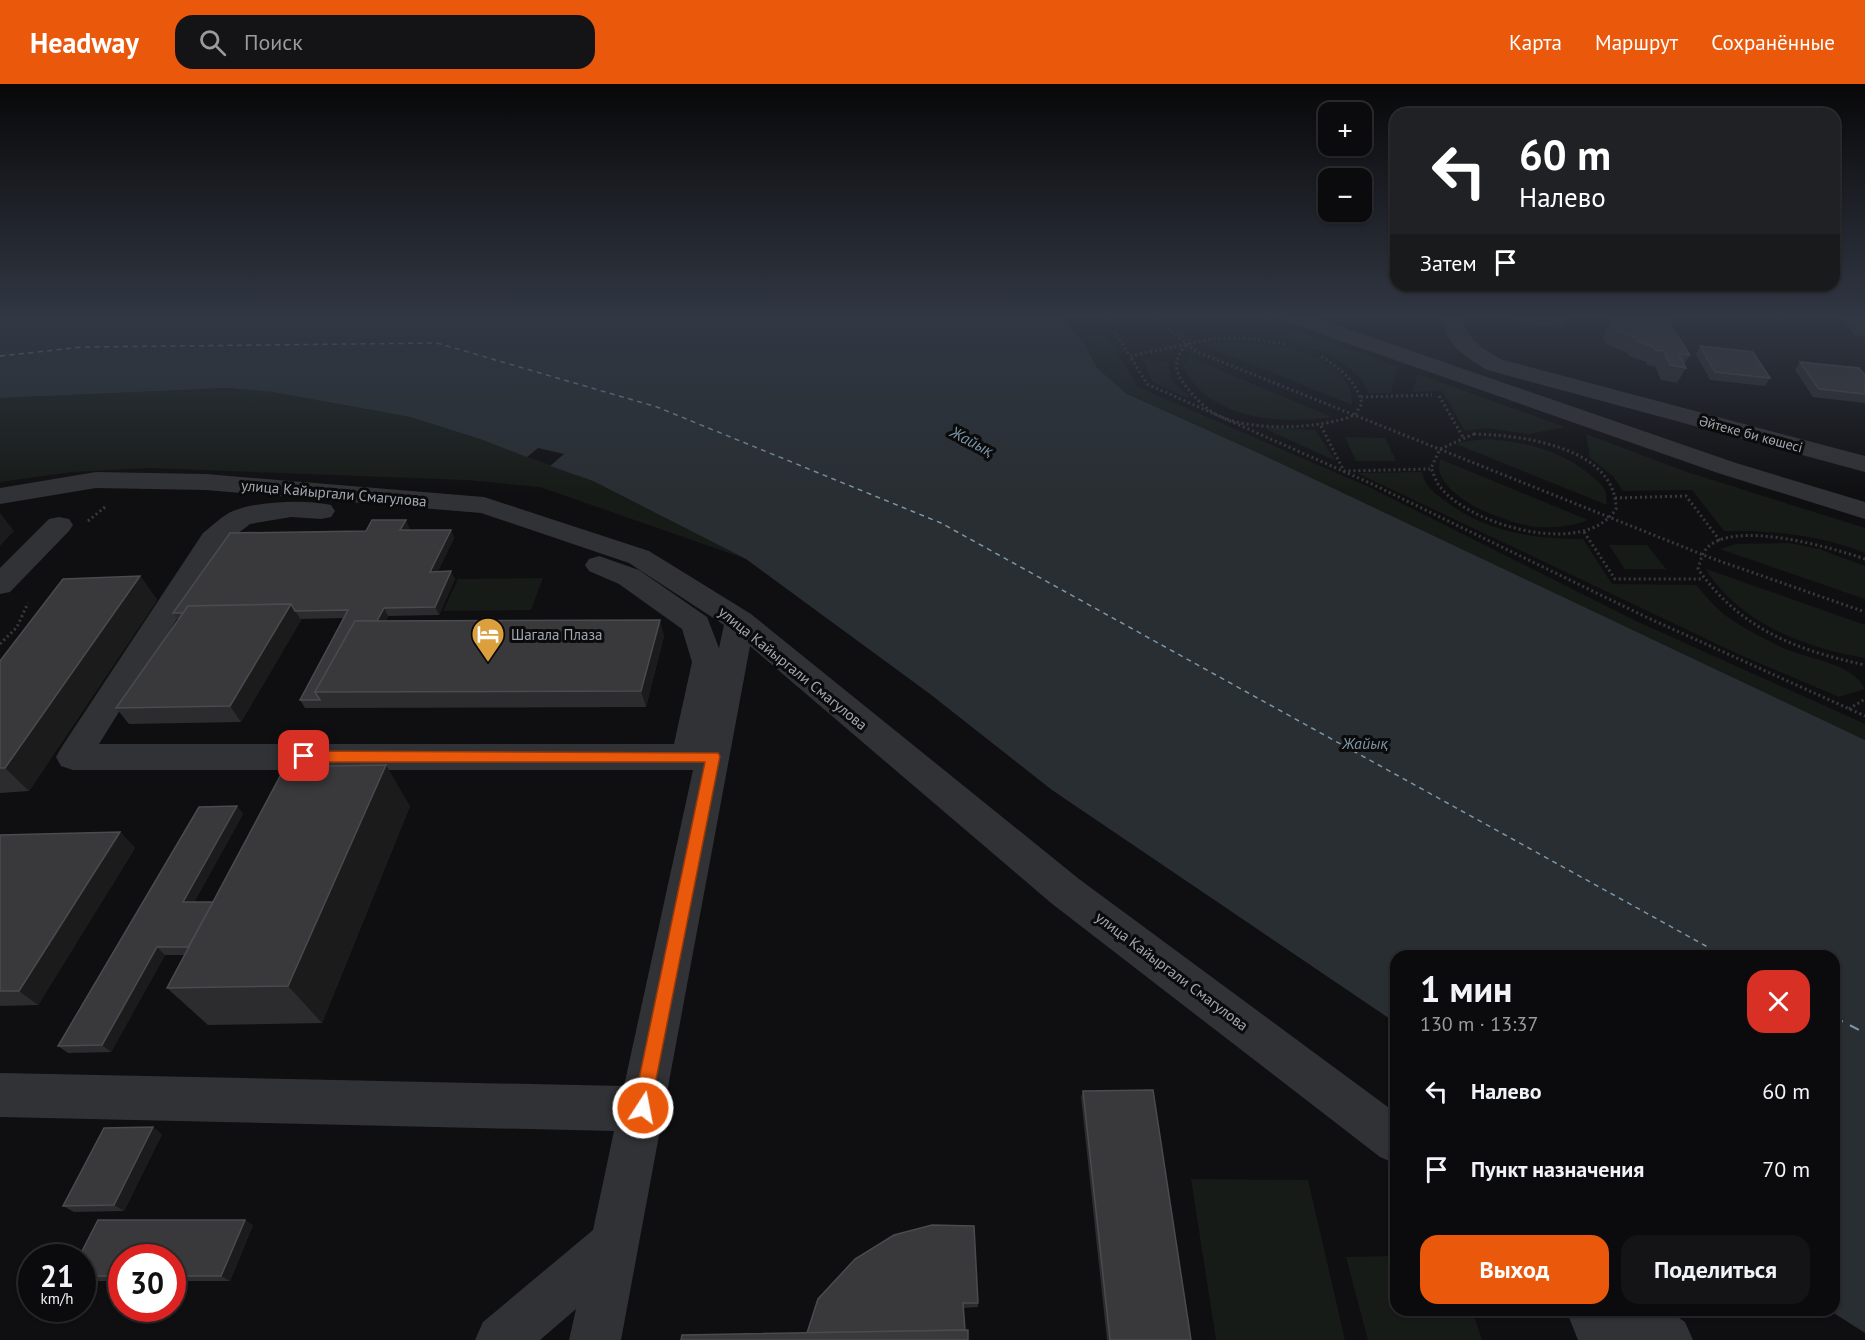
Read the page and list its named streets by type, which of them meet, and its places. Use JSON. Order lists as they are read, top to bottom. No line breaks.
{"streets":{"street":["Әйтеке би көшесі","улица Кайыргали Смагулова"]},"water":["Жайық"],"places":{"hotel":["Шагала Плаза"]},"page":{"header":"Headway","search":"Поиск","nav":["Карта","Маршрут","Сохранённые"],"map_buttons":["+","−"],"turn":["60 m","Налево"],"then":"Затем","heading":["1 мин","130 m · 13:37"],"list":[{"name":"Налево","value":"60 m"},{"name":"Пункт назначения","value":"70 m"}],"buttons":["Выход","Поделиться"],"speed":"21 km/h","limit":"30"}}
